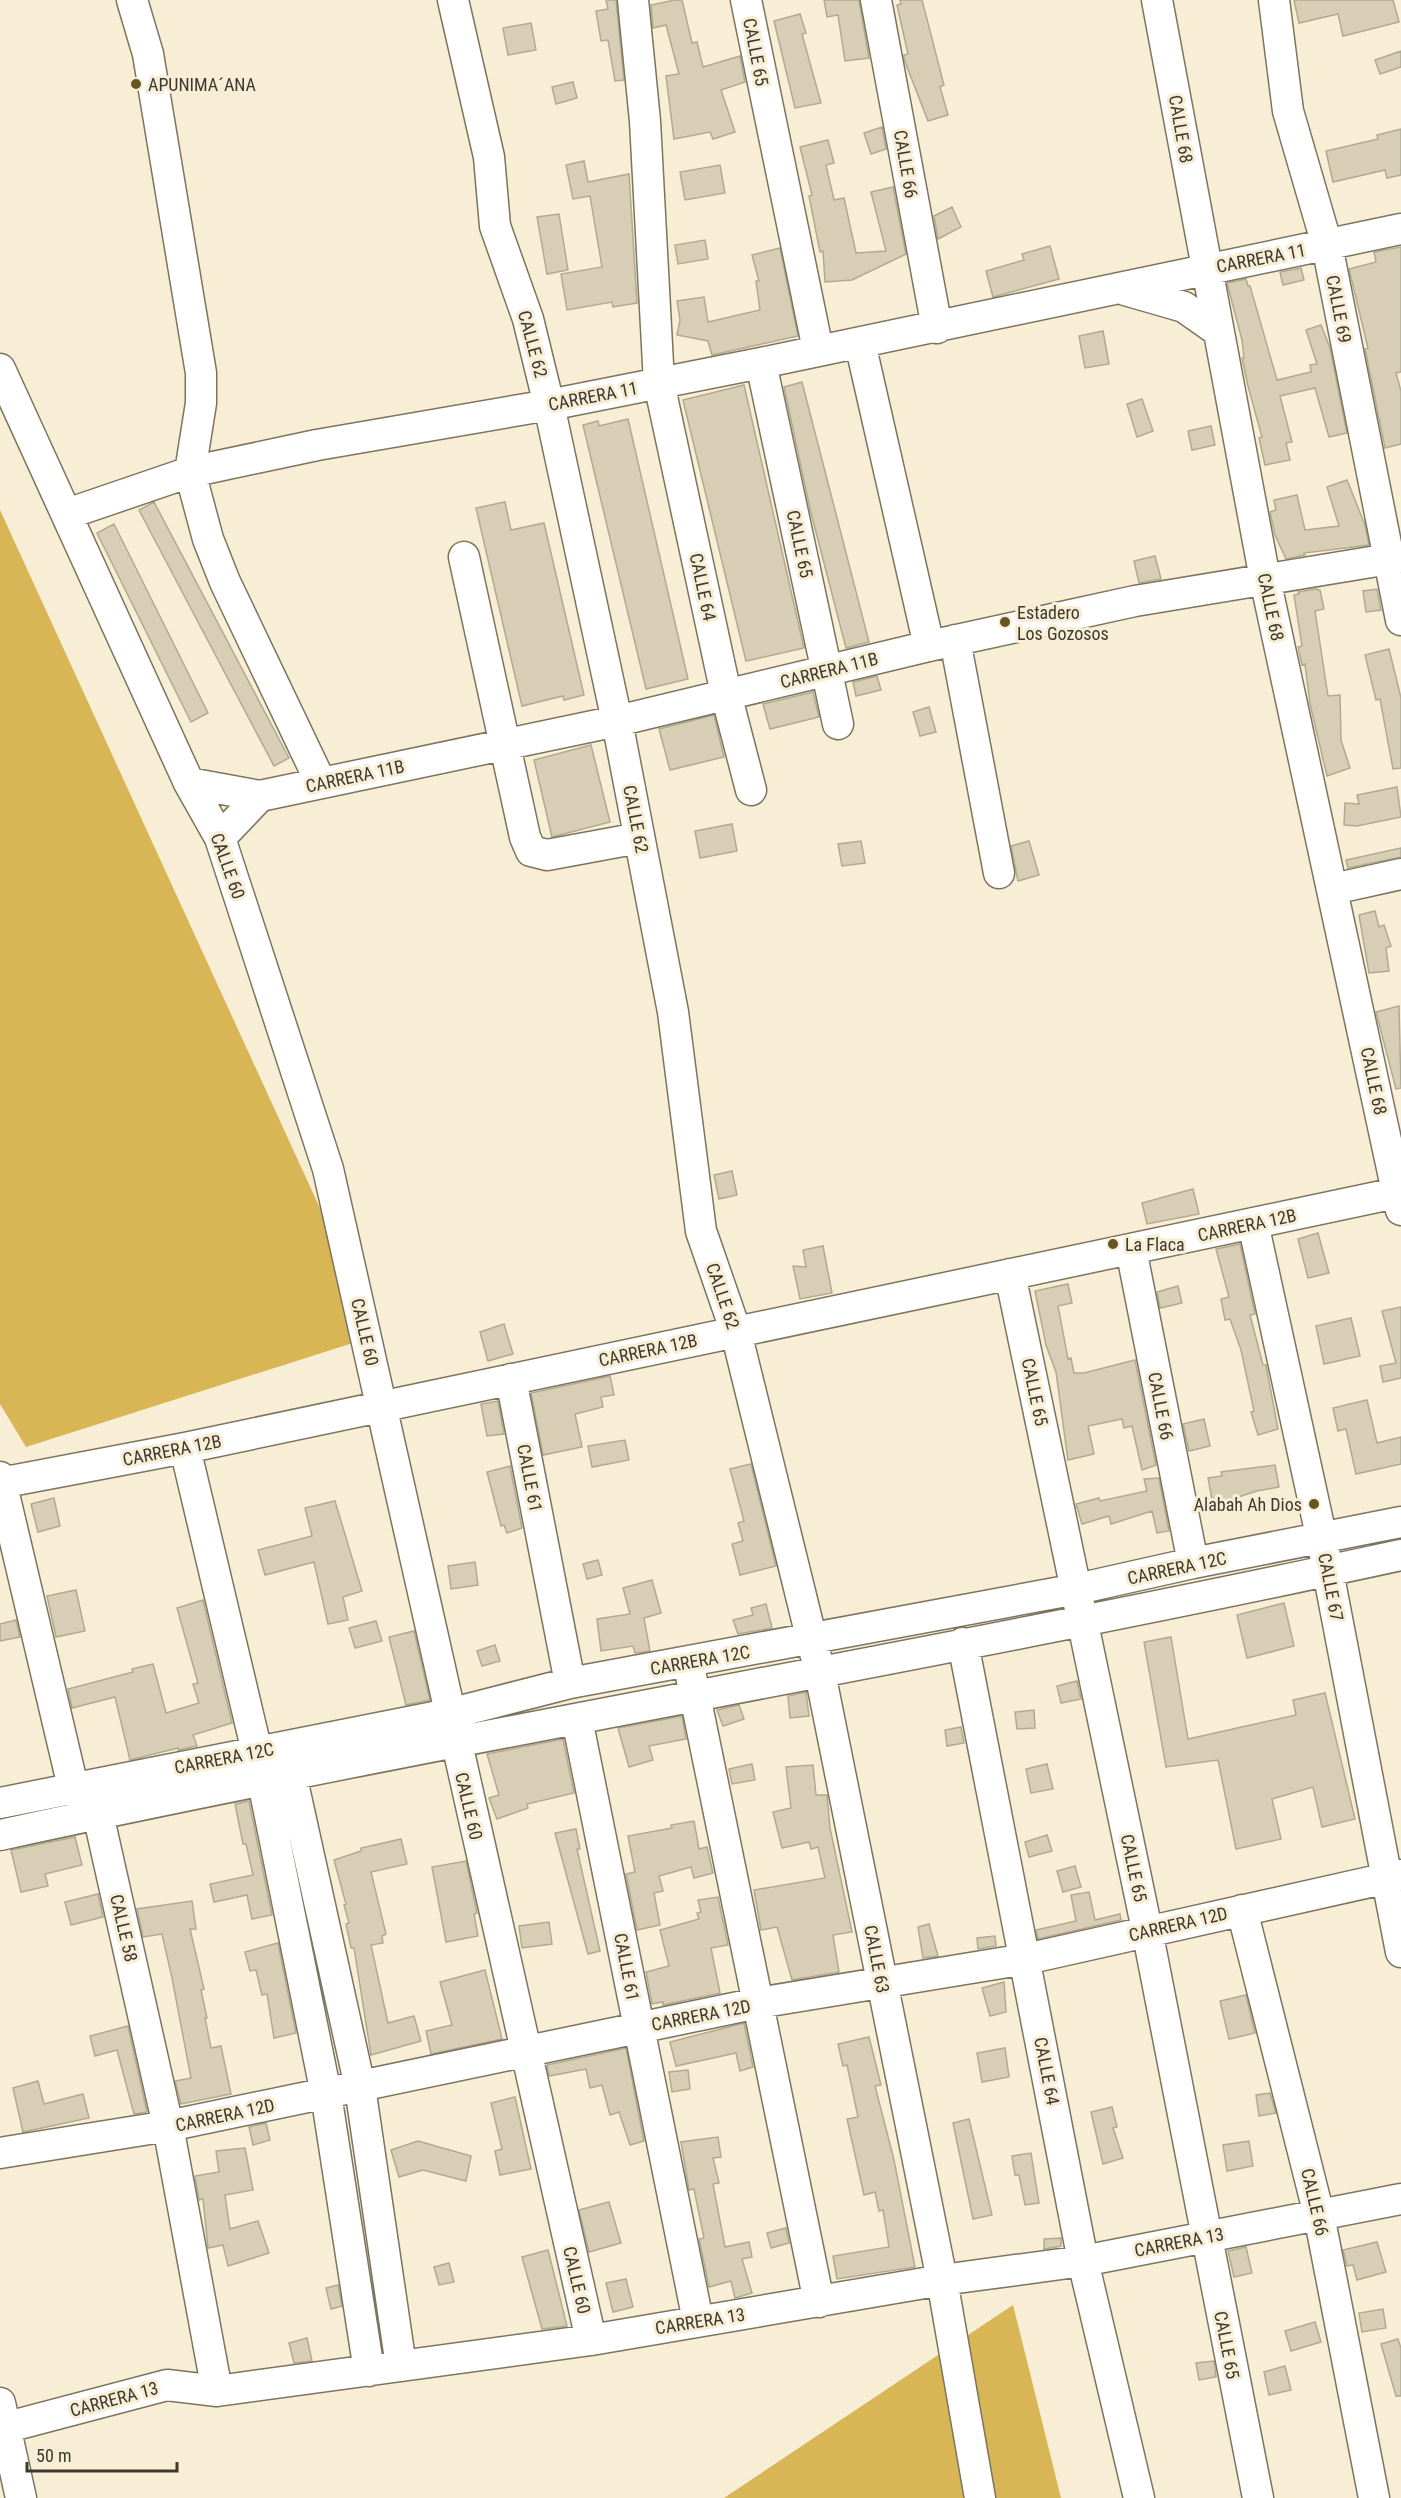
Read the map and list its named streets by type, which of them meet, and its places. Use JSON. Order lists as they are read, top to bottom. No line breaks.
{"streets":{"street":["CALLE 65","CALLE 68","CALLE 66","CARRERA 11","CALLE 69","CALLE 62","CALLE 64","CARRERA 11B","CALLE 60","CARRERA 12B","CALLE 61","CARRERA 12C","CALLE 67","CARRERA 12D","CALLE 58","CALLE 63","CARRERA 13"]},"crossings":[["CALLE 65","CARRERA 11"],["CALLE 65","CARRERA 11B"],["CALLE 65","CARRERA 12B"],["CALLE 65","CARRERA 12C"],["CALLE 65","CARRERA 12D"],["CALLE 65","CARRERA 13"],["CALLE 68","CARRERA 11"],["CALLE 68","CARRERA 11B"],["CALLE 68","CARRERA 12B"],["CALLE 66","CARRERA 11"],["CALLE 66","CARRERA 12B"],["CALLE 66","CARRERA 12C"],["CALLE 66","CARRERA 12D"],["CALLE 66","CARRERA 13"],["CARRERA 11","CALLE 69"],["CARRERA 11","CALLE 62"],["CARRERA 11","CALLE 64"],["CARRERA 11","CALLE 60"],["CALLE 69","CARRERA 11B"],["CALLE 62","CARRERA 11B"],["CALLE 62","CARRERA 12B"],["CALLE 62","CARRERA 12C"],["CALLE 62","CALLE 63"],["CALLE 64","CARRERA 11B"],["CALLE 64","CARRERA 12C"],["CALLE 64","CARRERA 12D"],["CALLE 64","CARRERA 13"],["CARRERA 11B","CALLE 60"],["CALLE 60","CARRERA 12B"],["CALLE 60","CARRERA 12C"],["CALLE 60","CARRERA 12D"],["CALLE 60","CARRERA 13"],["CARRERA 12B","CALLE 61"],["CARRERA 12B","CALLE 67"],["CALLE 61","CARRERA 12C"],["CALLE 61","CARRERA 12D"],["CALLE 61","CARRERA 13"],["CARRERA 12C","CALLE 67"],["CARRERA 12C","CALLE 58"],["CARRERA 12C","CALLE 63"],["CALLE 67","CARRERA 12D"],["CARRERA 12D","CALLE 58"],["CARRERA 12D","CALLE 63"],["CALLE 58","CARRERA 13"],["CALLE 63","CARRERA 13"]],"places":["APUNIMA´ANA","Estadero Los Gozosos","La Flaca","Alabah Ah Dios"],"scale_bar":"50 m"}
